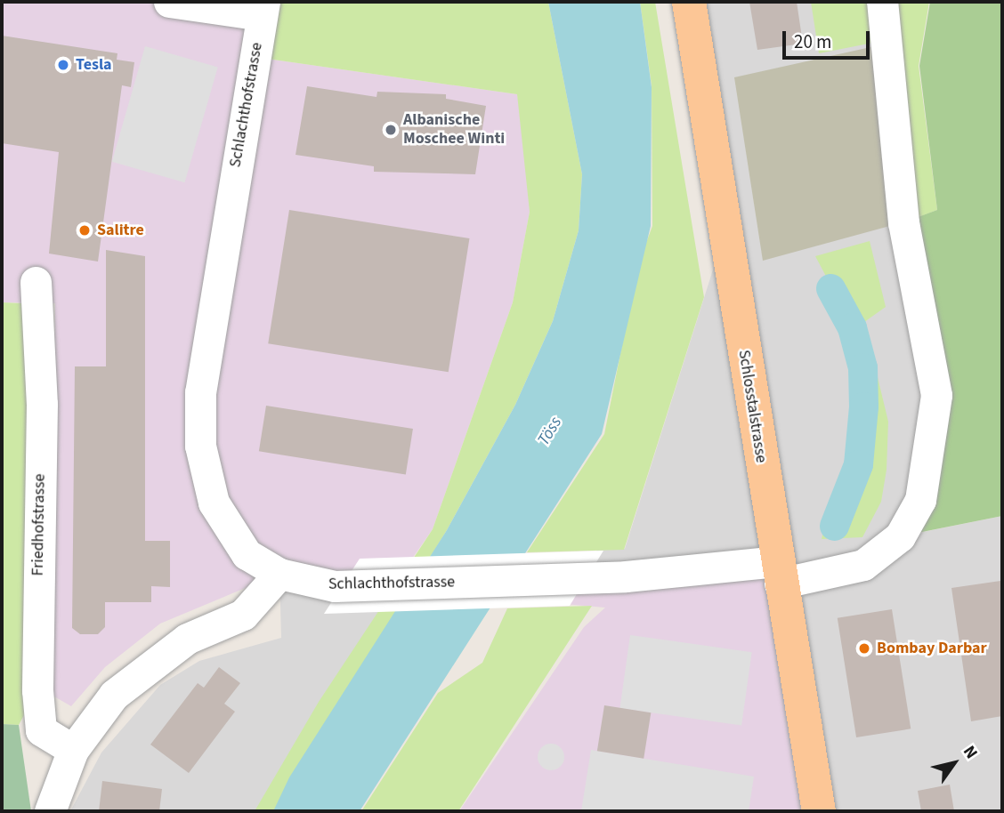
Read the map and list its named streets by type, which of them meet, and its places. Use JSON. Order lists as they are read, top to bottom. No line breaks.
{"streets":{"main road":["Schlosstalstrasse"],"street":["Schlachthofstrasse","Friedhofstrasse"]},"crossings":[["Schlachthofstrasse","Schlosstalstrasse"]],"water":["Töss"],"places":["Tesla","Albanische Moschee Winti","Salitre","Bombay Darbar"],"scale_bar":"20 m","north":"top right"}
